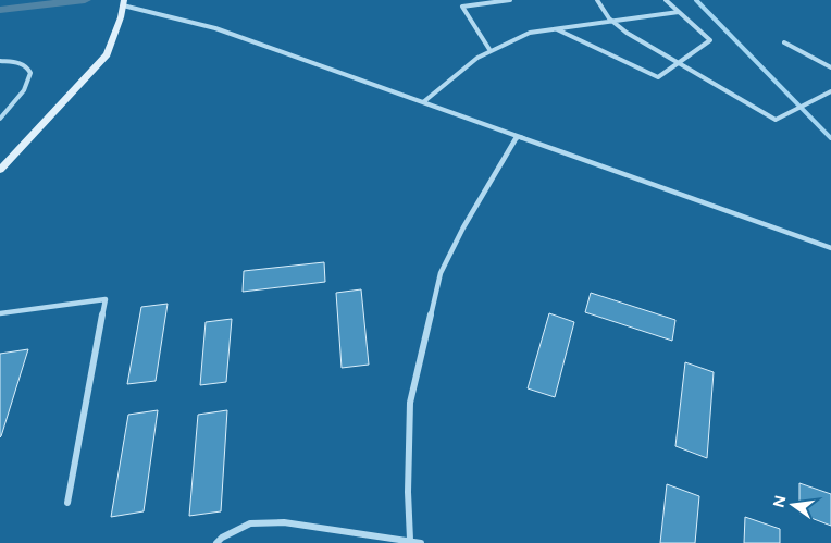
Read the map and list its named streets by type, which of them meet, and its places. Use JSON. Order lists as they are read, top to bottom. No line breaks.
{"north":"left"}
